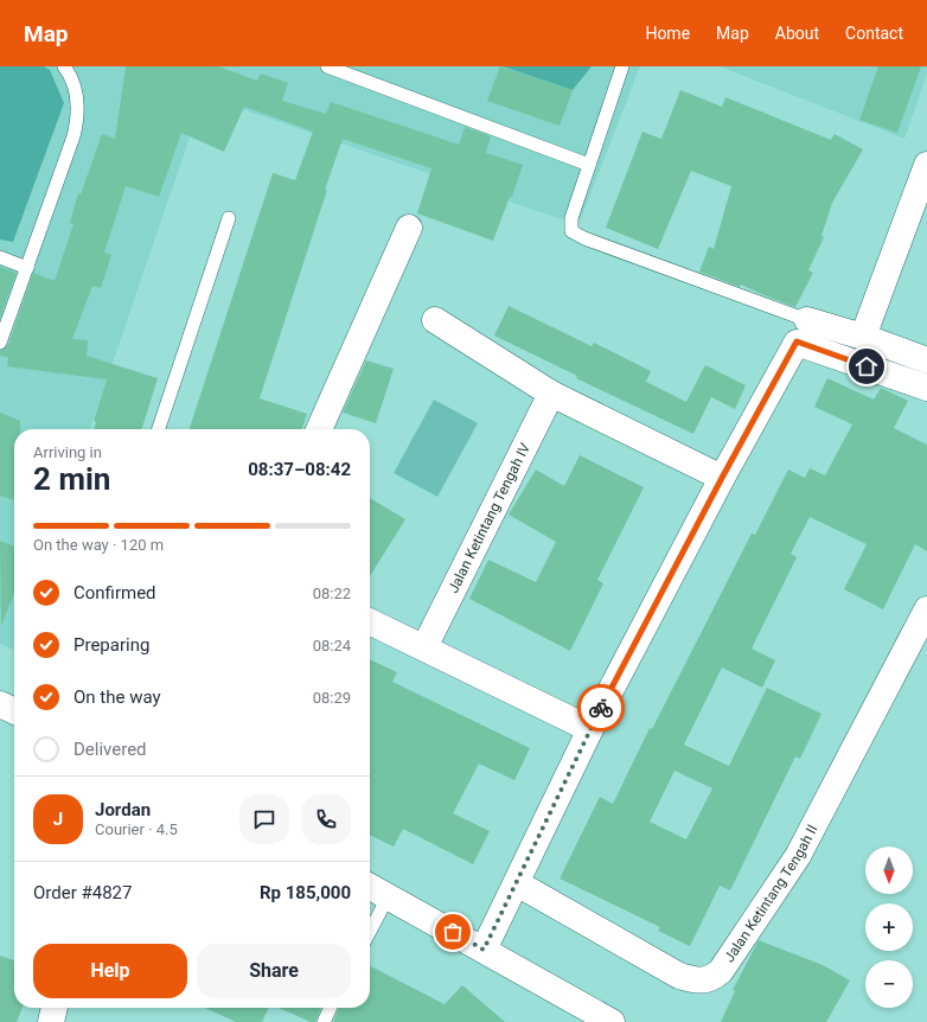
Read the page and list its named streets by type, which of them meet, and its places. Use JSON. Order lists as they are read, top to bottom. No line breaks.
{"streets":{"street":["Jalan Ketintang Tengah IV","Jalan Ketintang Tengah II"]},"north":"bottom","page":{"header":"Map","nav":["Home","Map","About","Contact"],"heading":["2 min","Arriving in","08:37–08:42"],"panel":["Jordan","Courier · 4.5","Order #4827","Rp 185,000"],"bar":"On the way · 120 m","list":[["Confirmed","08:22"],["Preparing","08:24"],["On the way","08:29"],"Delivered"],"round":"J","map_buttons":["+","−"],"buttons":["Help","Share"]}}
